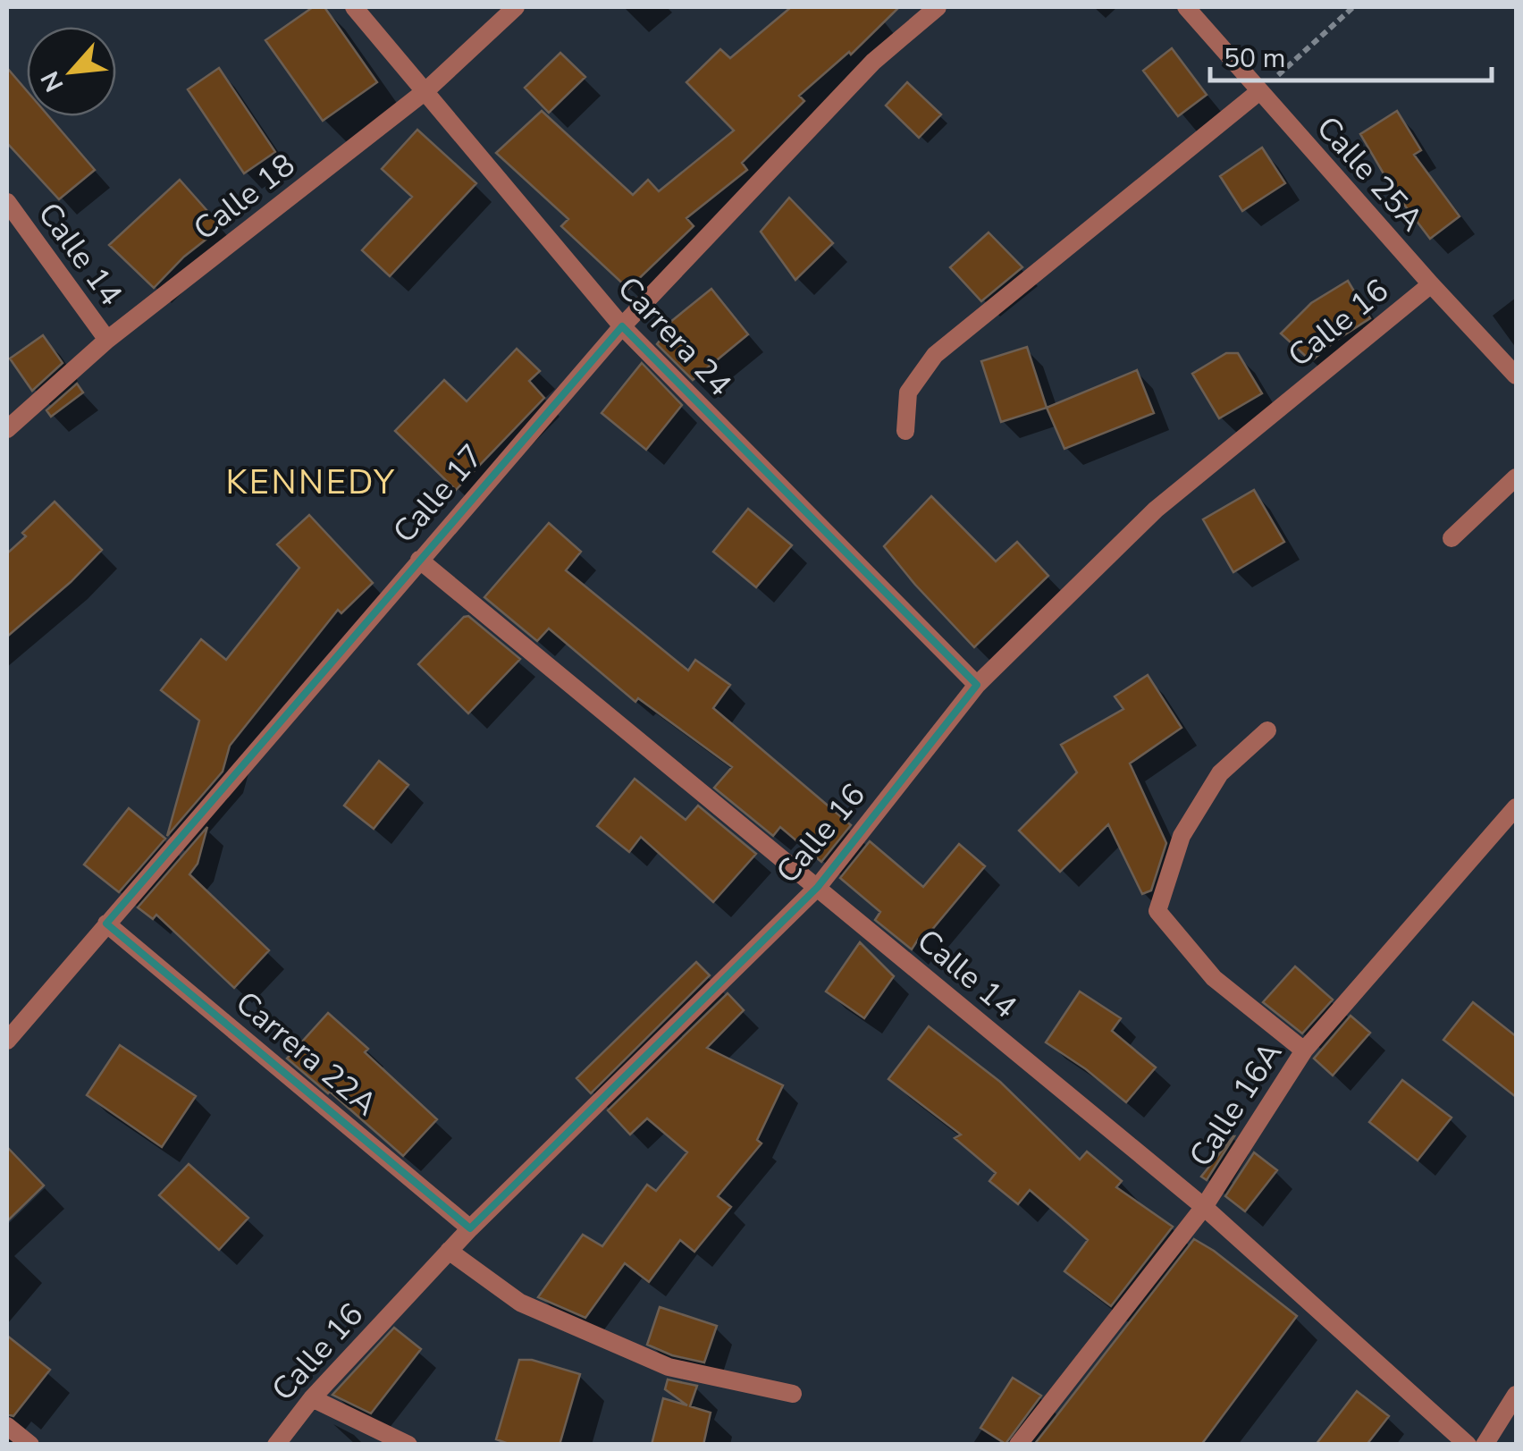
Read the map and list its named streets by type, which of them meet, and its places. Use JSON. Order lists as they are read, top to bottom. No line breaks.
{"streets":{"street":["Calle 25A","Calle 18","Calle 14","Calle 16","Carrera 24","Calle 17","Carrera 22A","Calle 16A"]},"crossings":[["Calle 25A","Calle 16"],["Calle 18","Calle 14"],["Calle 18","Carrera 24"],["Calle 14","Calle 16"],["Calle 14","Calle 17"],["Calle 14","Calle 16A"],["Calle 16","Carrera 24"],["Calle 16","Carrera 22A"],["Carrera 24","Calle 17"],["Calle 17","Carrera 22A"]],"districts":["KENNEDY"],"scale_bar":"50 m","north":"bottom left"}
